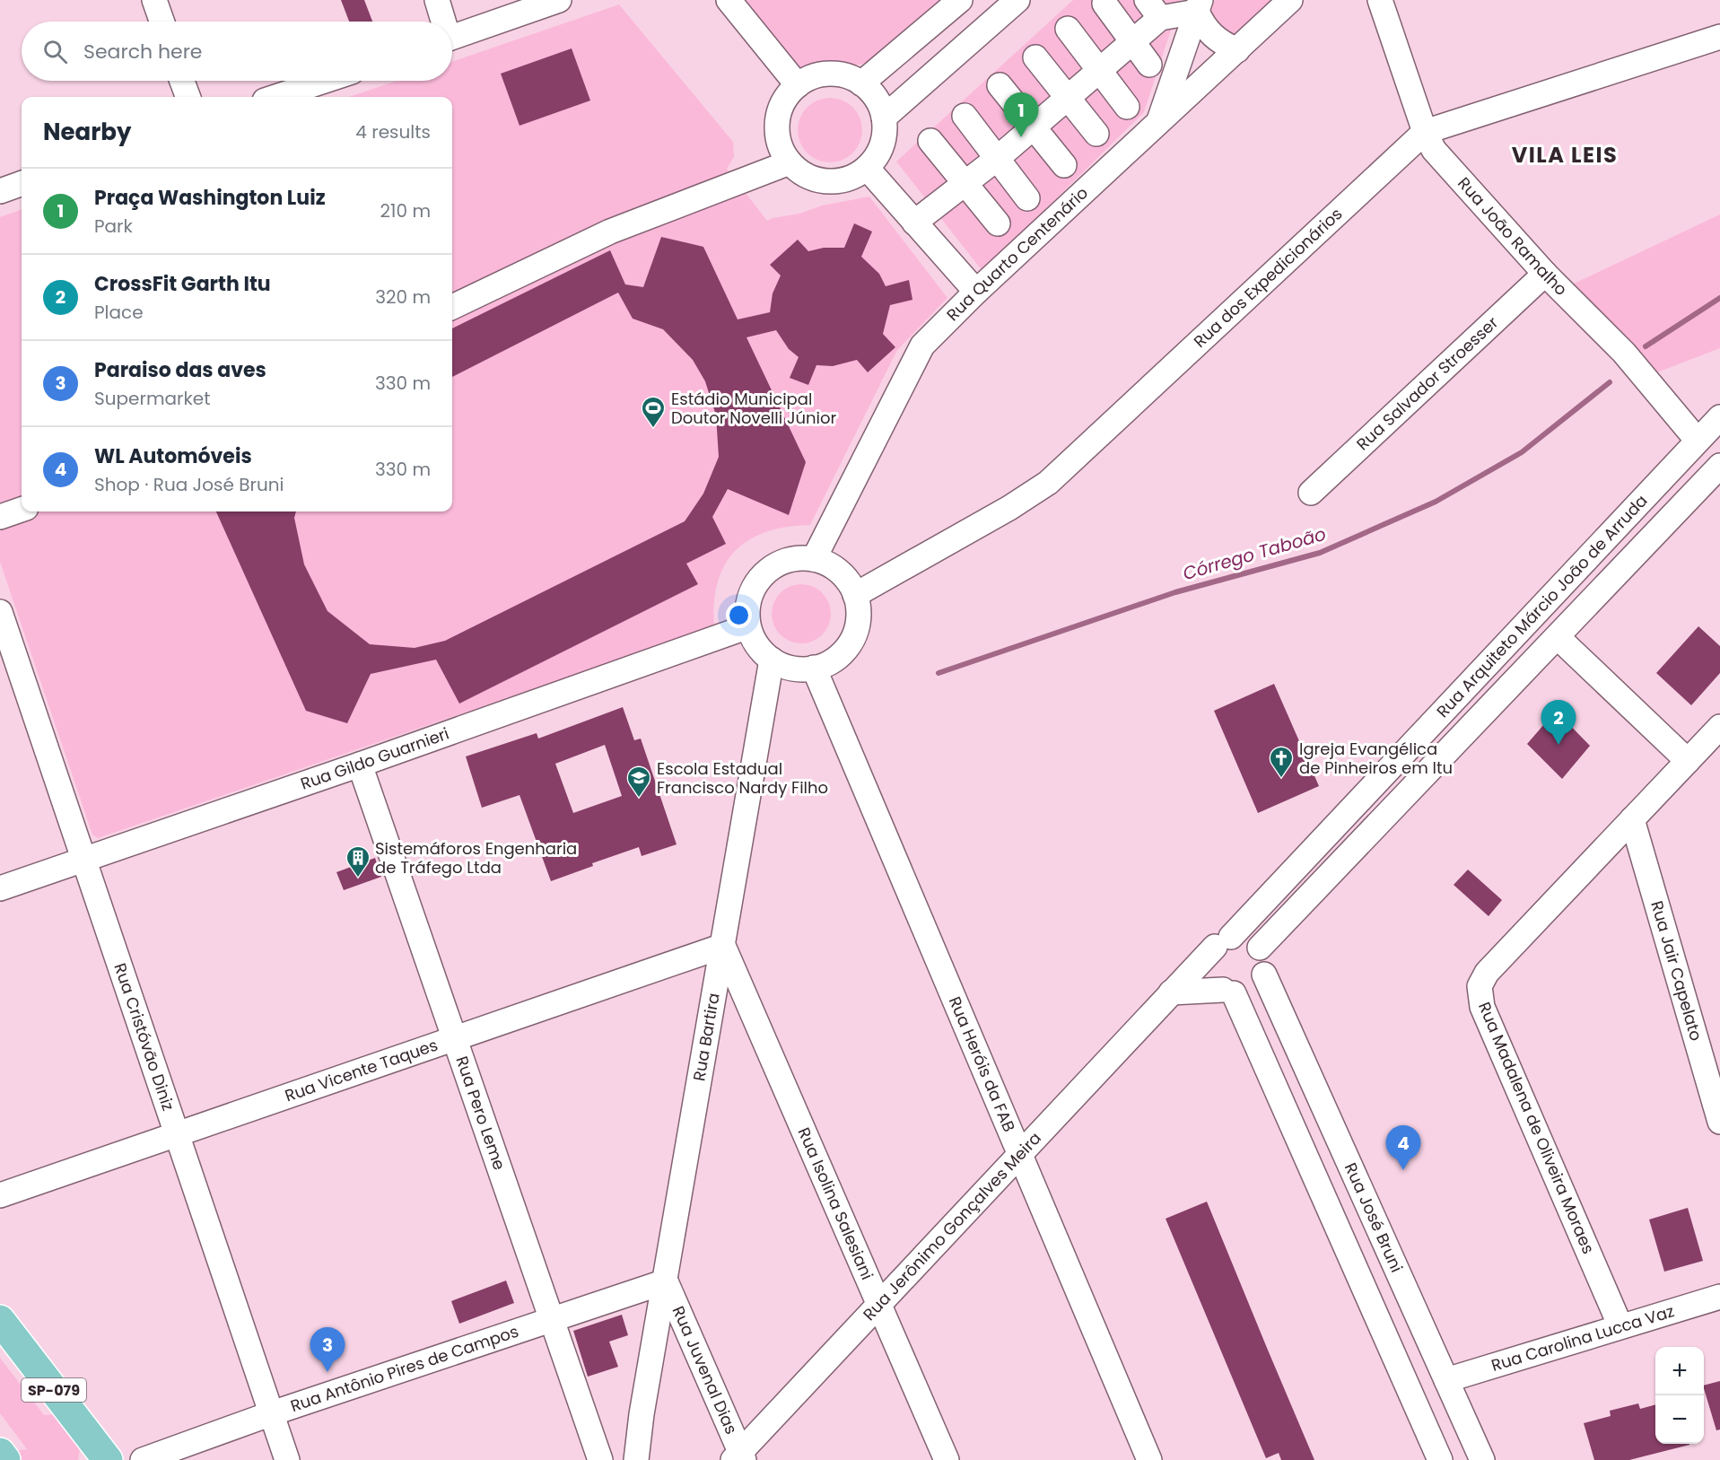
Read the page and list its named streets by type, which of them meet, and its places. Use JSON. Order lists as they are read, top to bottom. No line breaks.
{"streets":{"main road":["SP-079"],"street":["Rua João Ramalho","Rua Quarto Centenário","Rua dos Expedicionários","Rua Salvador Stroesser","Rua Arquiteto Márcio João de Arruda","Rua Gildo Guarnieri","Rua Jair Capelato","Rua Cristóvão Diniz","Rua Bartira","Rua Heróis da FAB","Rua Vicente Taques","Rua Pero Leme","Rua Madalena de Oliveira Moraes","Rua Isolina Salesiani","Rua José Bruni","Rua Jerônimo Gonçalves Meira","Rua Carolina Lucca Vaz","Rua Antônio Pires de Campos","Rua Juvenal Dias"]},"crossings":[["Rua João Ramalho","Rua dos Expedicionários"],["Rua João Ramalho","Rua Salvador Stroesser"],["Rua João Ramalho","Rua Arquiteto Márcio João de Arruda"],["Rua Quarto Centenário","Rua dos Expedicionários"],["Rua Quarto Centenário","Rua Gildo Guarnieri"],["Rua Quarto Centenário","Rua Bartira"],["Rua Quarto Centenário","Rua Heróis da FAB"],["Rua dos Expedicionários","Rua Gildo Guarnieri"],["Rua dos Expedicionários","Rua Bartira"],["Rua dos Expedicionários","Rua Heróis da FAB"],["Rua Arquiteto Márcio João de Arruda","Rua José Bruni"],["Rua Arquiteto Márcio João de Arruda","Rua Jerônimo Gonçalves Meira"],["Rua Gildo Guarnieri","Rua Cristóvão Diniz"],["Rua Gildo Guarnieri","Rua Bartira"],["Rua Gildo Guarnieri","Rua Heróis da FAB"],["Rua Gildo Guarnieri","Rua Pero Leme"],["Rua Jair Capelato","Rua Madalena de Oliveira Moraes"],["Rua Cristóvão Diniz","Rua Vicente Taques"],["Rua Cristóvão Diniz","Rua Antônio Pires de Campos"],["Rua Bartira","Rua Heróis da FAB"],["Rua Bartira","Rua Vicente Taques"],["Rua Bartira","Rua Isolina Salesiani"],["Rua Bartira","Rua Antônio Pires de Campos"],["Rua Bartira","Rua Juvenal Dias"],["Rua Heróis da FAB","Rua Jerônimo Gonçalves Meira"],["Rua Vicente Taques","Rua Pero Leme"],["Rua Vicente Taques","Rua Isolina Salesiani"],["Rua Pero Leme","Rua Antônio Pires de Campos"],["Rua Madalena de Oliveira Moraes","Rua Carolina Lucca Vaz"],["Rua Isolina Salesiani","Rua Jerônimo Gonçalves Meira"],["Rua José Bruni","Rua Jerônimo Gonçalves Meira"],["Rua José Bruni","Rua Carolina Lucca Vaz"],["Rua Jerônimo Gonçalves Meira","Rua Juvenal Dias"],["Rua Antônio Pires de Campos","Rua Juvenal Dias"]],"districts":["VILA LEIS"],"water":["Córrego Taboão"],"places":{"sports":["Estádio Municipal Doutor Novelli Júnior"],"church":["Igreja Evangélica de Pinheiros em Itu"],"school or university":["Escola Estadual Francisco Nardy Filho"],"building":["Sistemáforos Engenharia de Tráfego Ltda"]},"page":{"search":"Search here","pins":["1","2","4","3"],"heading":["Nearby","4 results"],"list":[{"mark":"1","name":"Praça Washington Luiz","note":"Park","value":"210 m"},{"mark":"2","name":"CrossFit Garth Itu","note":"Place","value":"320 m"},{"mark":"3","name":"Paraiso das aves","note":"Supermarket","value":"330 m"},{"mark":"4","name":"WL Automóveis","note":"Shop · Rua José Bruni","value":"330 m"}],"map_buttons":["+","−"]}}
